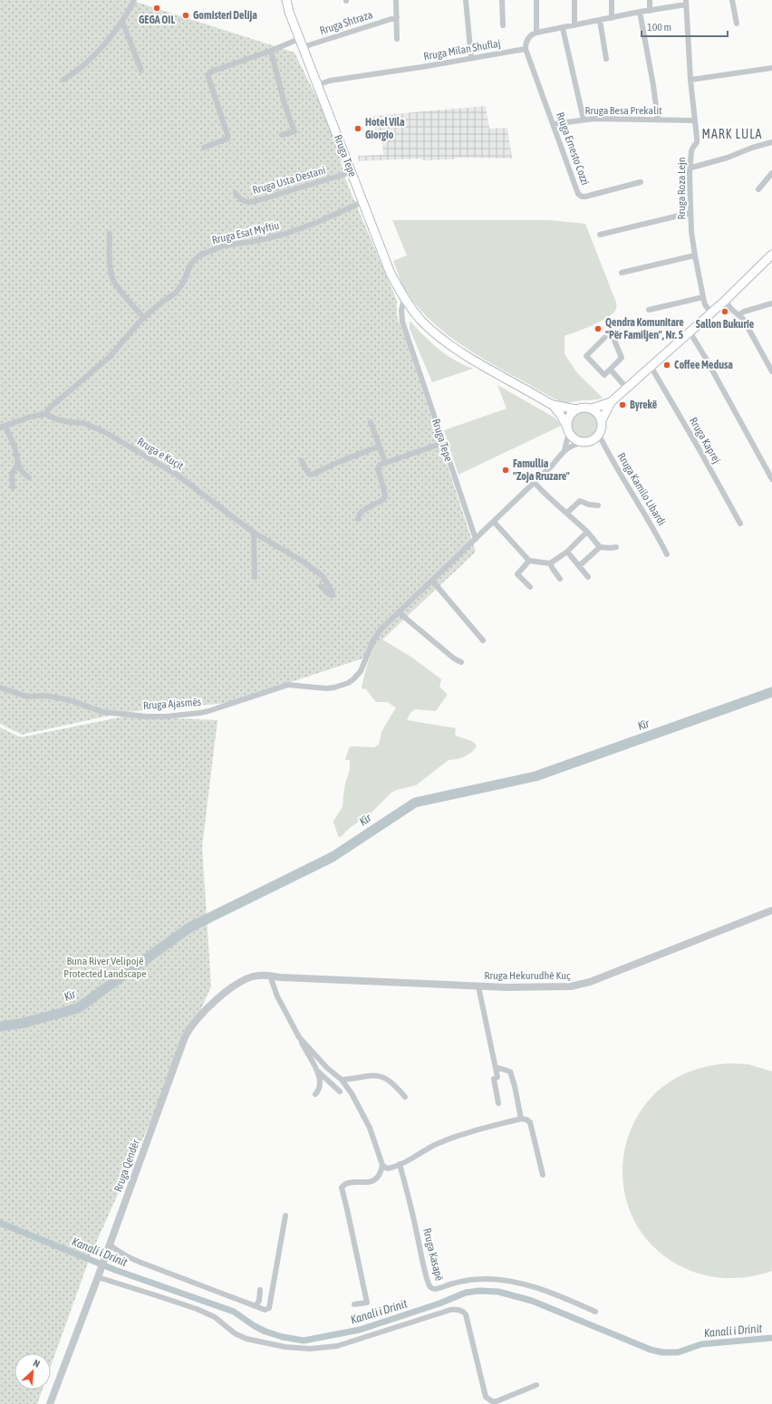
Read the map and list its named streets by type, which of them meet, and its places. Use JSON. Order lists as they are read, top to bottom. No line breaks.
{"streets":{"main road":["Rruga Tepe"],"street":["Rruga Shtraza","Rruga Milan Shuflaj","Rruga Besa Prekalit","Rruga Ernesto Cozzi","Rruga Usta Destani","Rruga Roza Lejn","Rruga Esat Myftiu","Rruga Kaprej","Rruga e Kuçit","Rruga Kamilo Libardi","Rruga Ajasmës","Rruga Hekurudhë Kuç","Rruga Qendër","Rruga Kasapë"]},"crossings":[["Rruga Shtraza","Rruga Tepe"],["Rruga Milan Shuflaj","Rruga Ernesto Cozzi"],["Rruga Milan Shuflaj","Rruga Tepe"],["Rruga Besa Prekalit","Rruga Ernesto Cozzi"],["Rruga Besa Prekalit","Rruga Roza Lejn"],["Rruga Tepe","Rruga Usta Destani"],["Rruga Tepe","Rruga Esat Myftiu"],["Rruga Tepe","Rruga Kamilo Libardi"],["Rruga Esat Myftiu","Rruga e Kuçit"],["Rruga Hekurudhë Kuç","Rruga Qendër"]],"districts":["MARK LULA"],"water":["Kir","Kanali i Drinit"],"parks":["Buna River Velipojë Protected Landscape"],"places":["GEGA OIL","Gomisteri Delija","Hotel Vila Giorgio","Sallon Bukurie","Qendra Komunitare \"Për Familjen\", Nr. 5","Coffee Medusa","Byrekë","Famullia \"Zoja Rruzare\""],"scale_bar":"100 m","north":"top right"}
